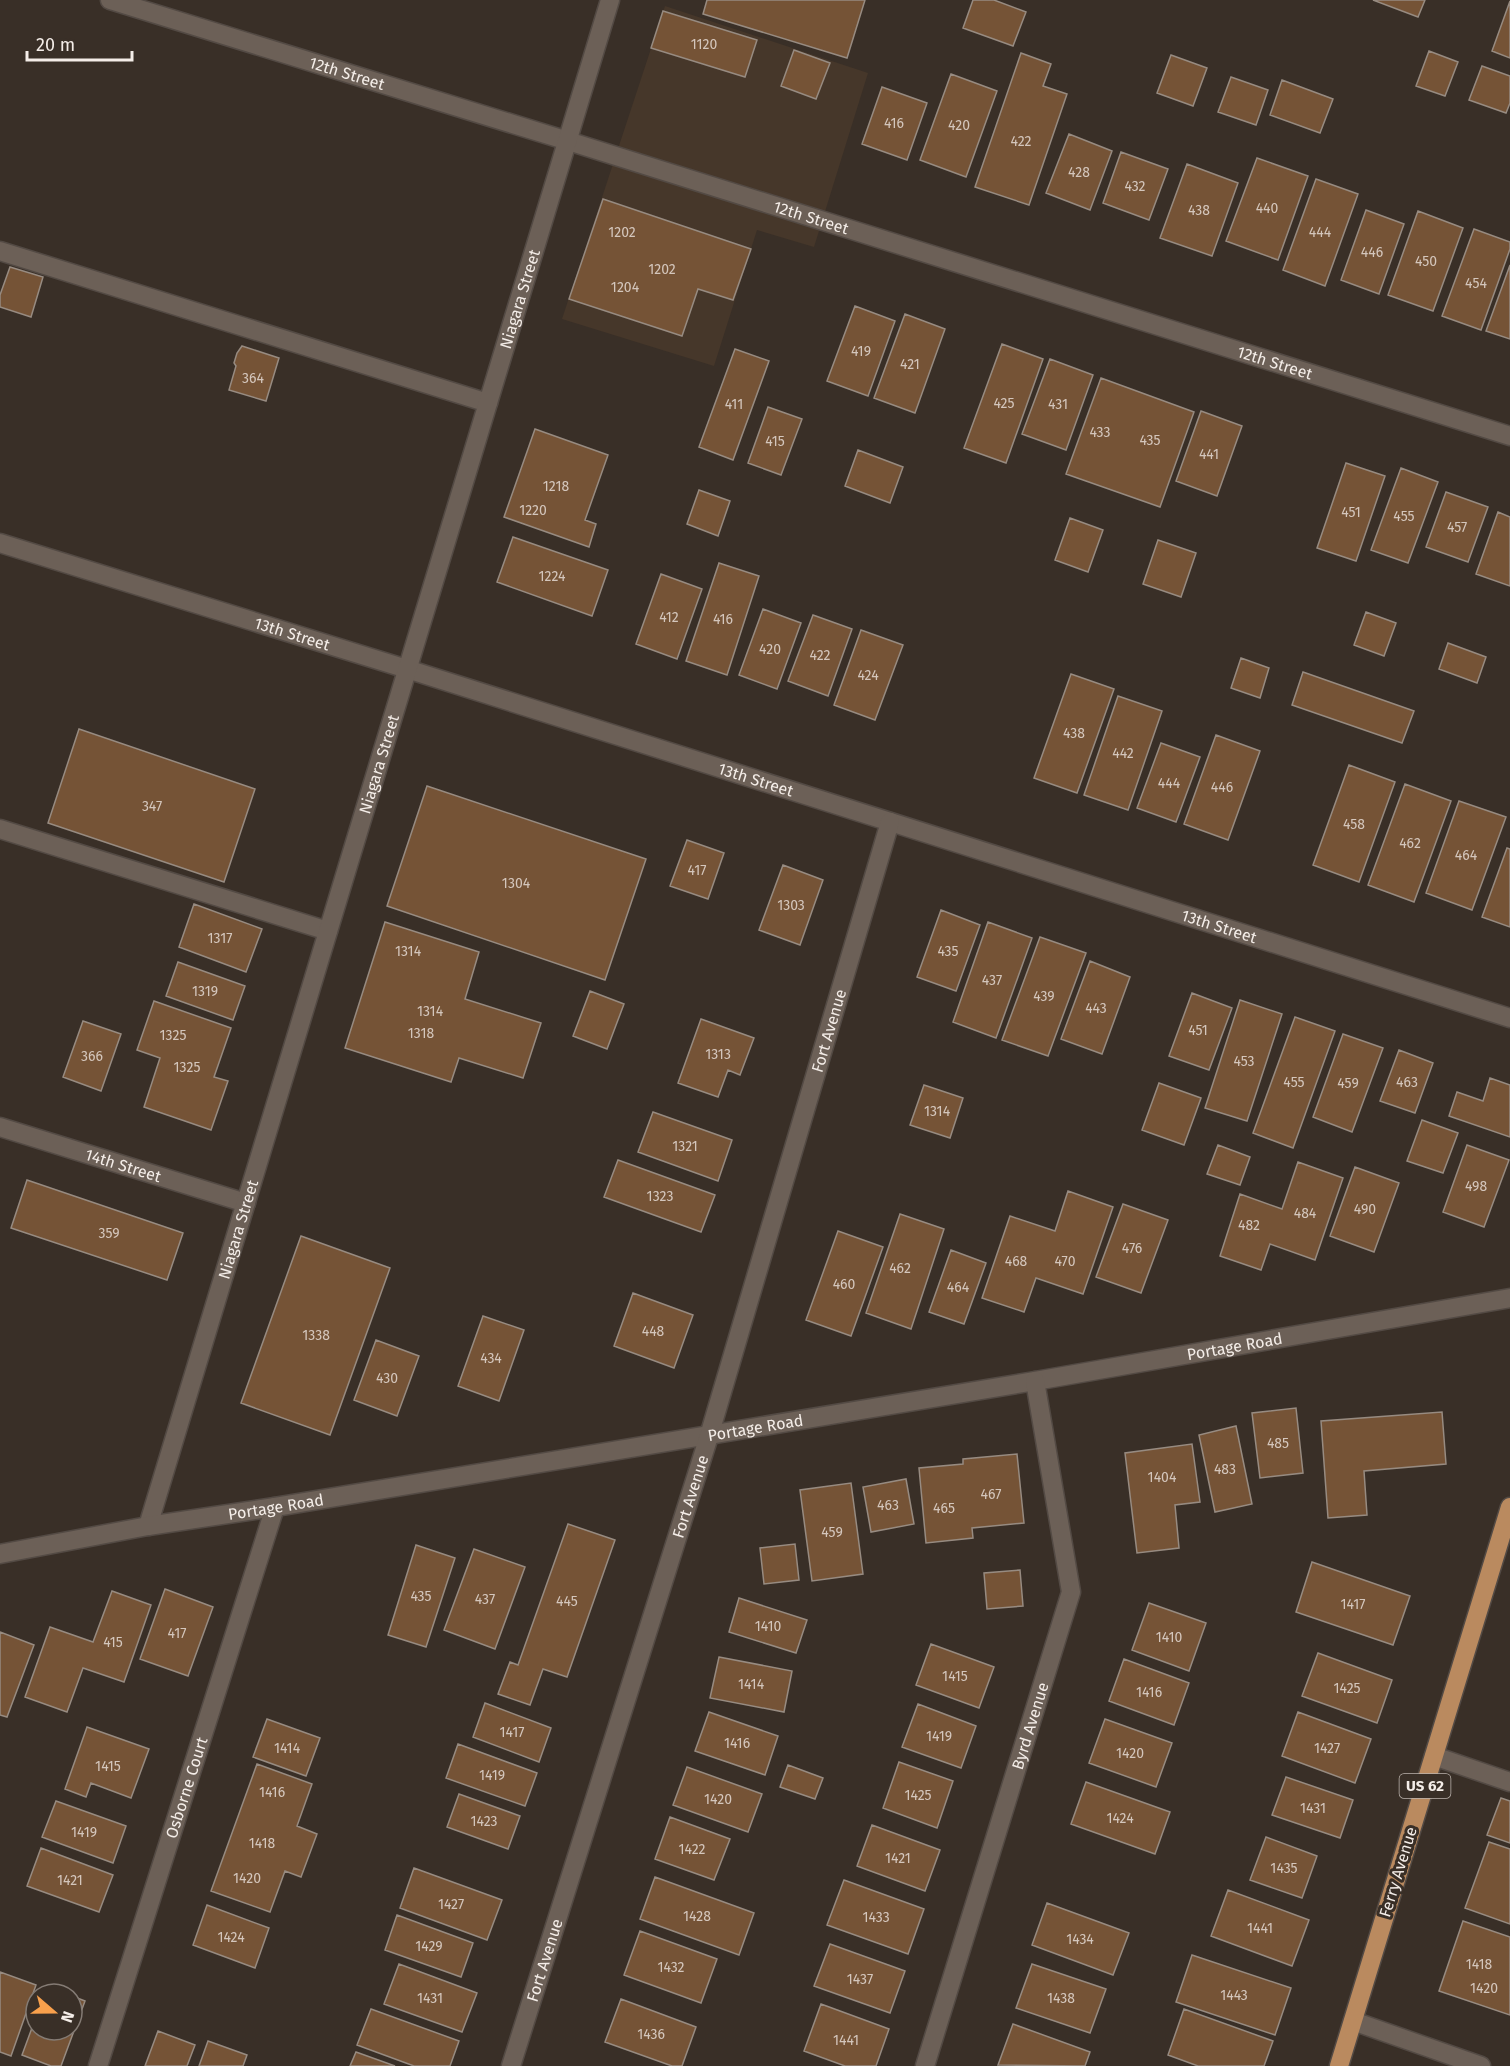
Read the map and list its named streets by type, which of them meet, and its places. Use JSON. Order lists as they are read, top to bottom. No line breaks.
{"streets":{"main road":["US 62","Ferry Avenue"],"street":["12th Street","Niagara Street","13th Street","Fort Avenue","14th Street","Portage Road","Byrd Avenue","Osborne Court"]},"crossings":[["12th Street","Niagara Street"],["Niagara Street","13th Street"],["Niagara Street","14th Street"],["Niagara Street","Portage Road"],["13th Street","Fort Avenue"],["Fort Avenue","Portage Road"],["Portage Road","Byrd Avenue"],["Portage Road","Osborne Court"]],"house_numbers":["1120","416","420","422","428","432","440","438","1202","444","446","450","1202","454","1204","419","421","364","425","411","431","433","435","415","441","1218","1220","451","455","457","1224","412","416","420","422","424","438","442","444","446","347","458","462","464","417","1304","1303","1317","1314","435","437","1319","439","443","1314","451","1318","1325","1313","366","453","1325","455","463","459","1314","1321","498","1323","490","484","482","359","476","468","470","462","460","464","448","1338","434","430","485","483","1404","467","463","465","459","435","437","445","1417","1410","417","1410","415","1415","1414","1425","1416","1417","1419","1416","1414","1427","1420","1415","1419","1416","1425","1420","1431","1424","1423","1419","1418","1422","1421","1435","1420","1421","1427","1428","1433","1441","1424","1434","1429","1418","1432","1437","1420","1443","1431","1438","1436","1441"],"scale_bar":"20 m","north":"right"}
